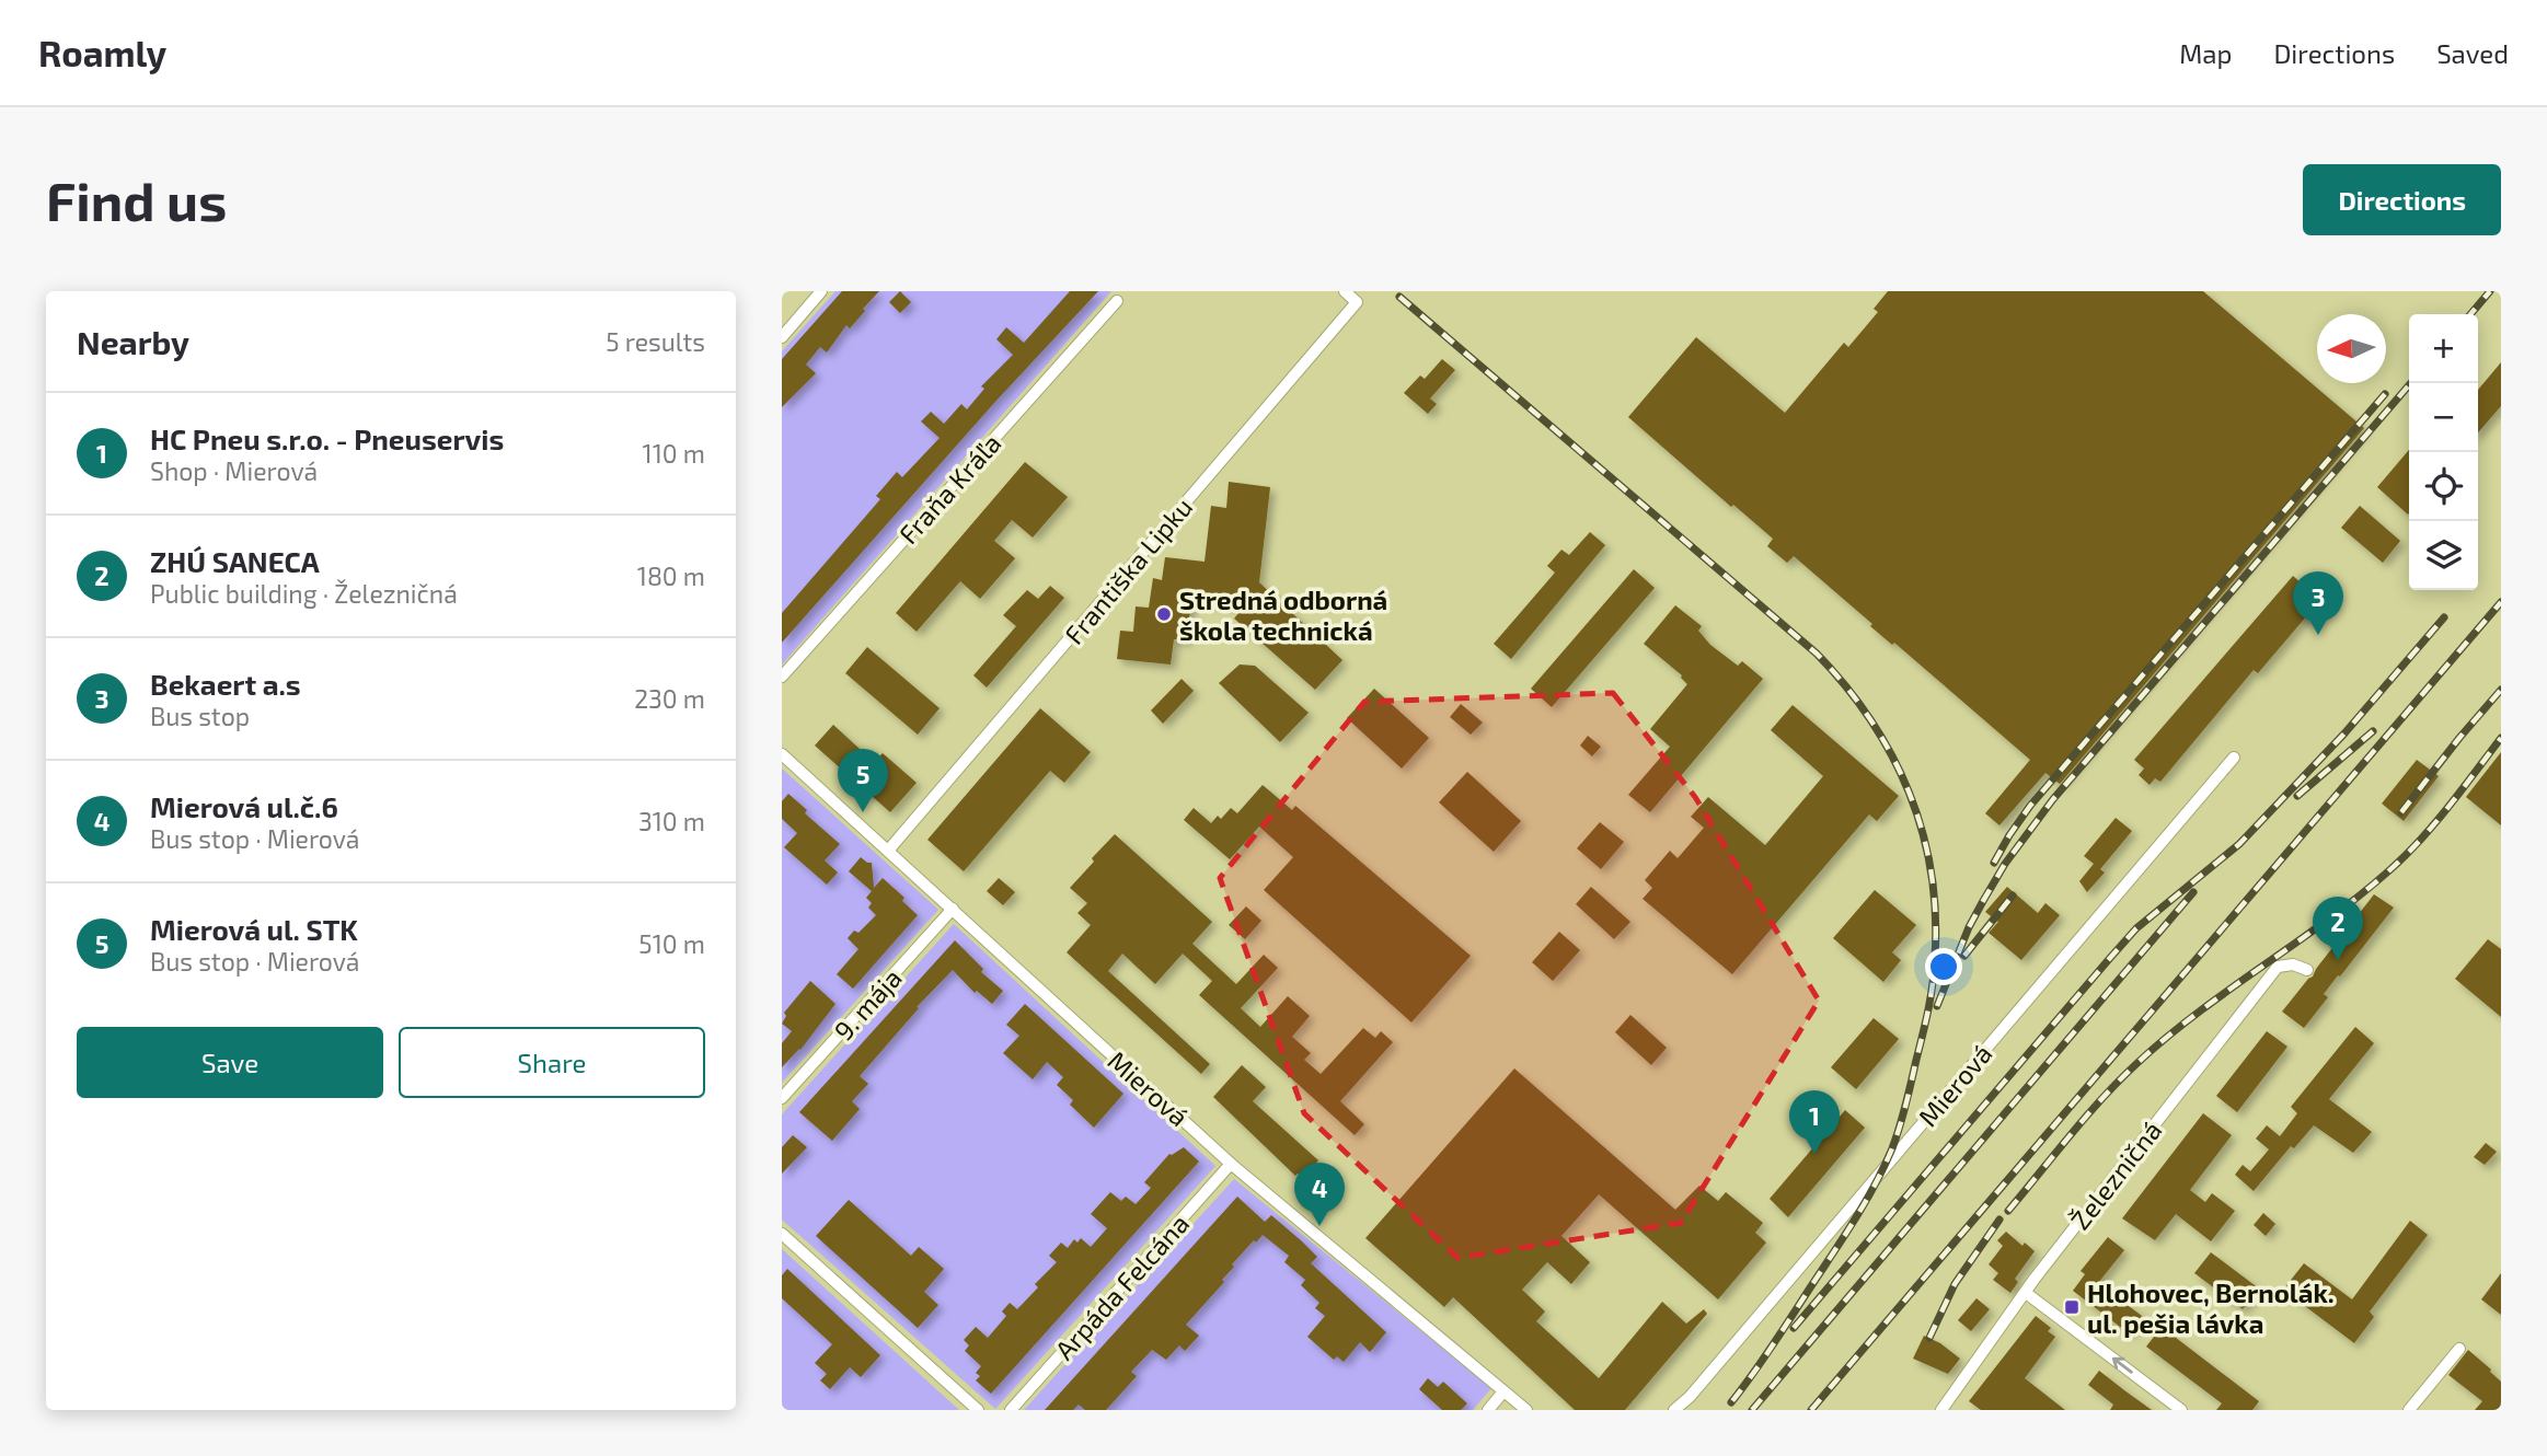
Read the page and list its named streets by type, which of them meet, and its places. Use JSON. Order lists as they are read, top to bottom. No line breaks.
{"streets":{"street":["Fraňa Kráľa","Františka Lipku","9. mája","Mierová","Železničná","Arpáda Felcána"]},"crossings":[["Františka Lipku","Mierová"],["9. mája","Mierová"],["Mierová","Arpáda Felcána"]],"places":{"other":["Stredná odborná škola technická"],"transit":["Hlohovec, Bernolák. ul. pešia lávka"]},"north":"left","page":{"header":"Roamly","nav":["Map","Directions","Saved"],"buttons":["Directions",["Save","Share"]],"title":"Find us","heading":["Nearby","5 results"],"map_buttons":["+","−"],"list":[{"mark":"1","name":"HC Pneu s.r.o. - Pneuservis","note":"Shop · Mierová","value":"110 m"},{"mark":"2","name":"ZHÚ SANECA","note":"Public building · Železničná","value":"180 m"},{"mark":"3","name":"Bekaert a.s","note":"Bus stop","value":"230 m"},{"mark":"4","name":"Mierová ul.č.6","note":"Bus stop · Mierová","value":"310 m"},{"mark":"5","name":"Mierová ul. STK","note":"Bus stop · Mierová","value":"510 m"}],"pins":["3","5","2","1","4"]}}
